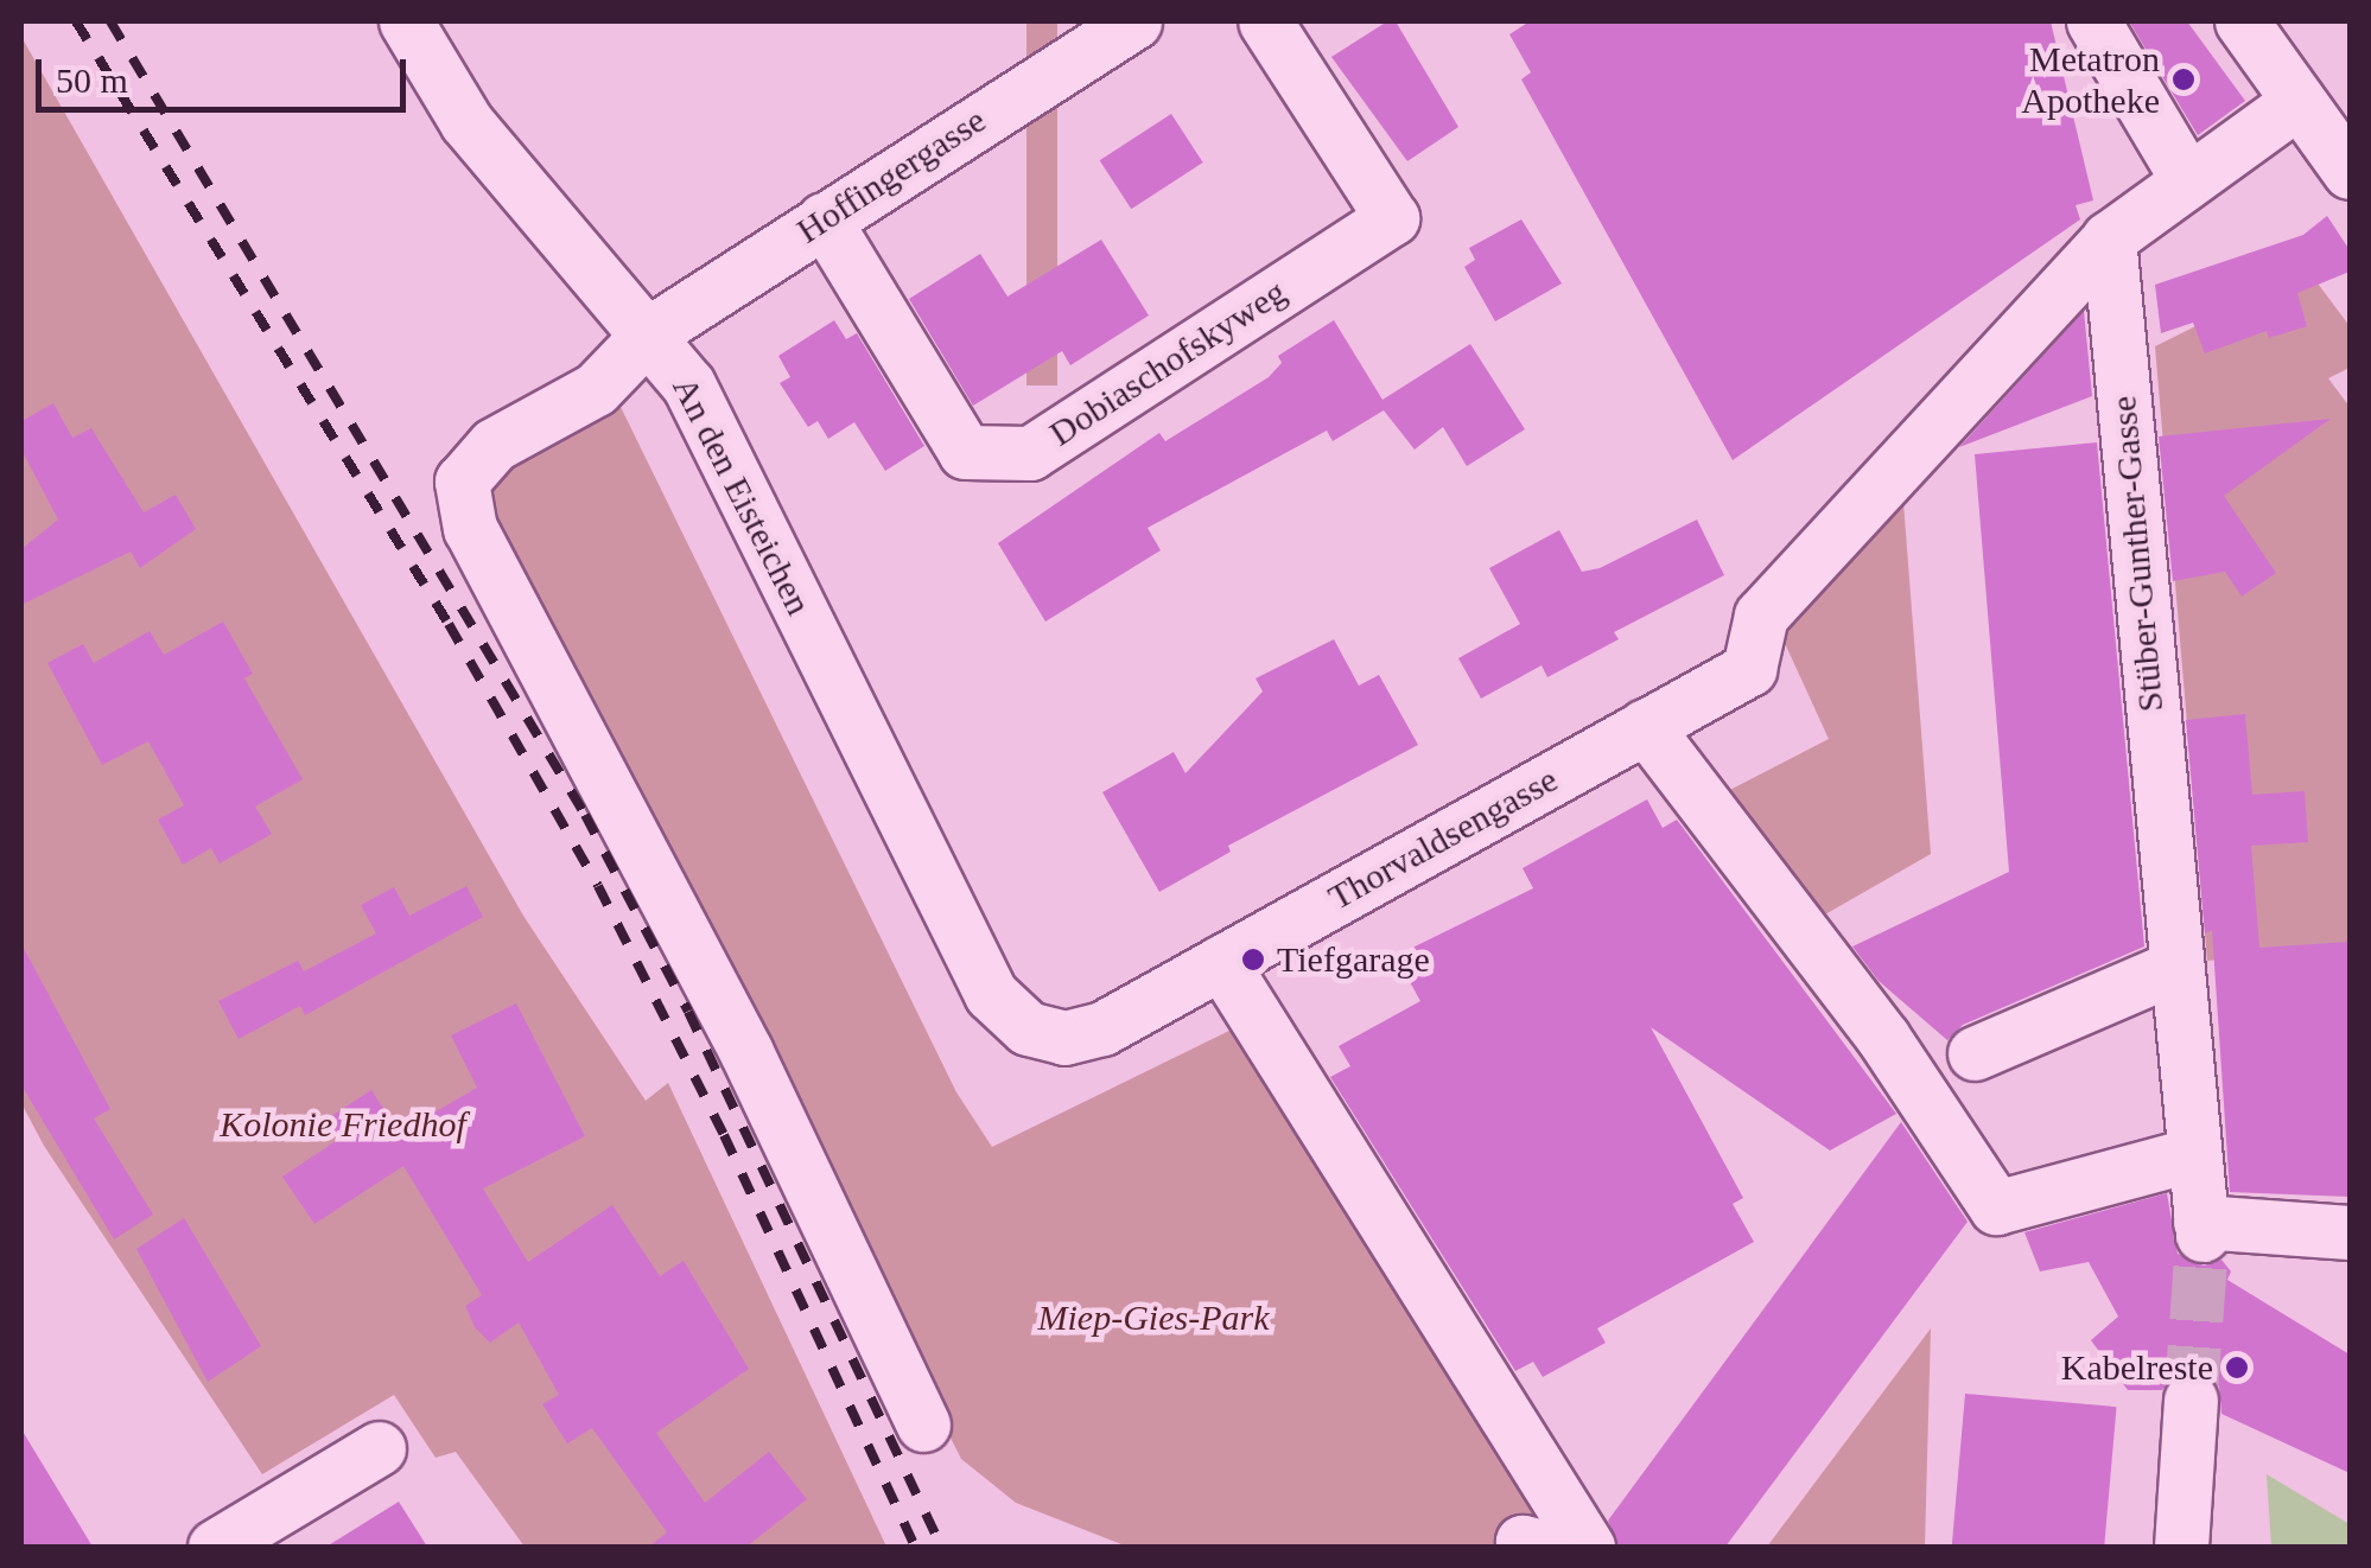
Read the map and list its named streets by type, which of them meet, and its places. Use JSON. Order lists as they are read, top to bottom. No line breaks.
{"streets":{"street":["Hoffingergasse","Dobiaschofskyweg","An den Eisteichen","Stüber-Gunther-Gasse","Thorvaldsengasse"]},"crossings":[["Hoffingergasse","Dobiaschofskyweg"],["Hoffingergasse","An den Eisteichen"],["An den Eisteichen","Thorvaldsengasse"],["Stüber-Gunther-Gasse","Thorvaldsengasse"]],"parks":["Kolonie Friedhof","Miep-Gies-Park"],"places":["Metatron Apotheke","Tiefgarage","Kabelreste"],"scale_bar":"50 m"}
